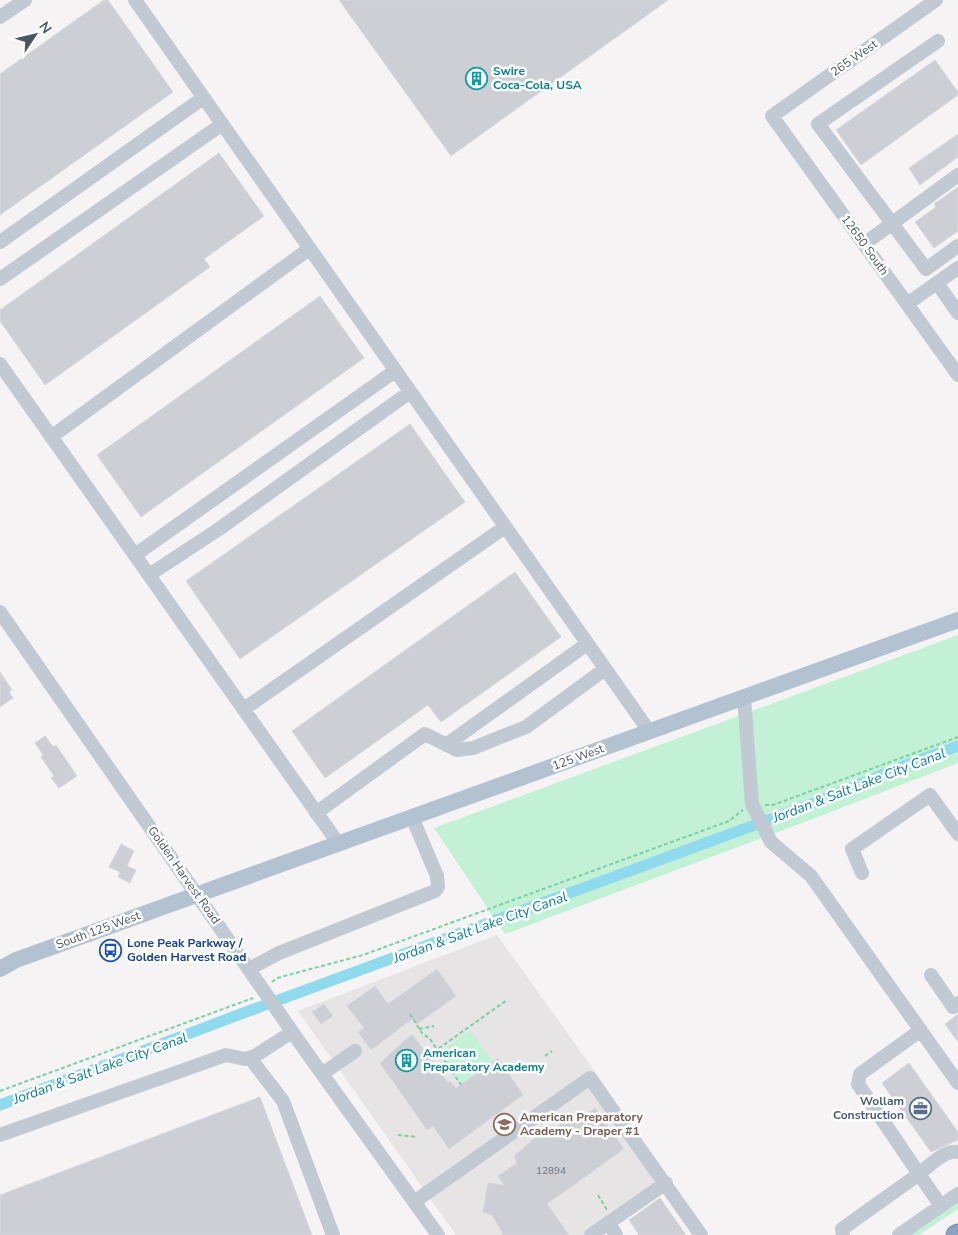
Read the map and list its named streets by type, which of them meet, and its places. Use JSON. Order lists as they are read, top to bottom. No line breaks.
{"streets":{"main road":["125 West","South 125 West"],"street":["265 West","12650 South","Golden Harvest Road"]},"crossings":[["265 West","12650 South"],["125 West","Golden Harvest Road"],["125 West","South 125 West"],["Golden Harvest Road","South 125 West"]],"water":["Jordan & Salt Lake City Canal"],"places":{"building":["Swire Coca-Cola, USA","American Preparatory Academy"],"bus stop":["Lone Peak Parkway / Golden Harvest Road"],"office":["Wollam Construction"],"school or university":["American Preparatory Academy - Draper #1"]},"house_numbers":["12894"],"north":"top right"}
